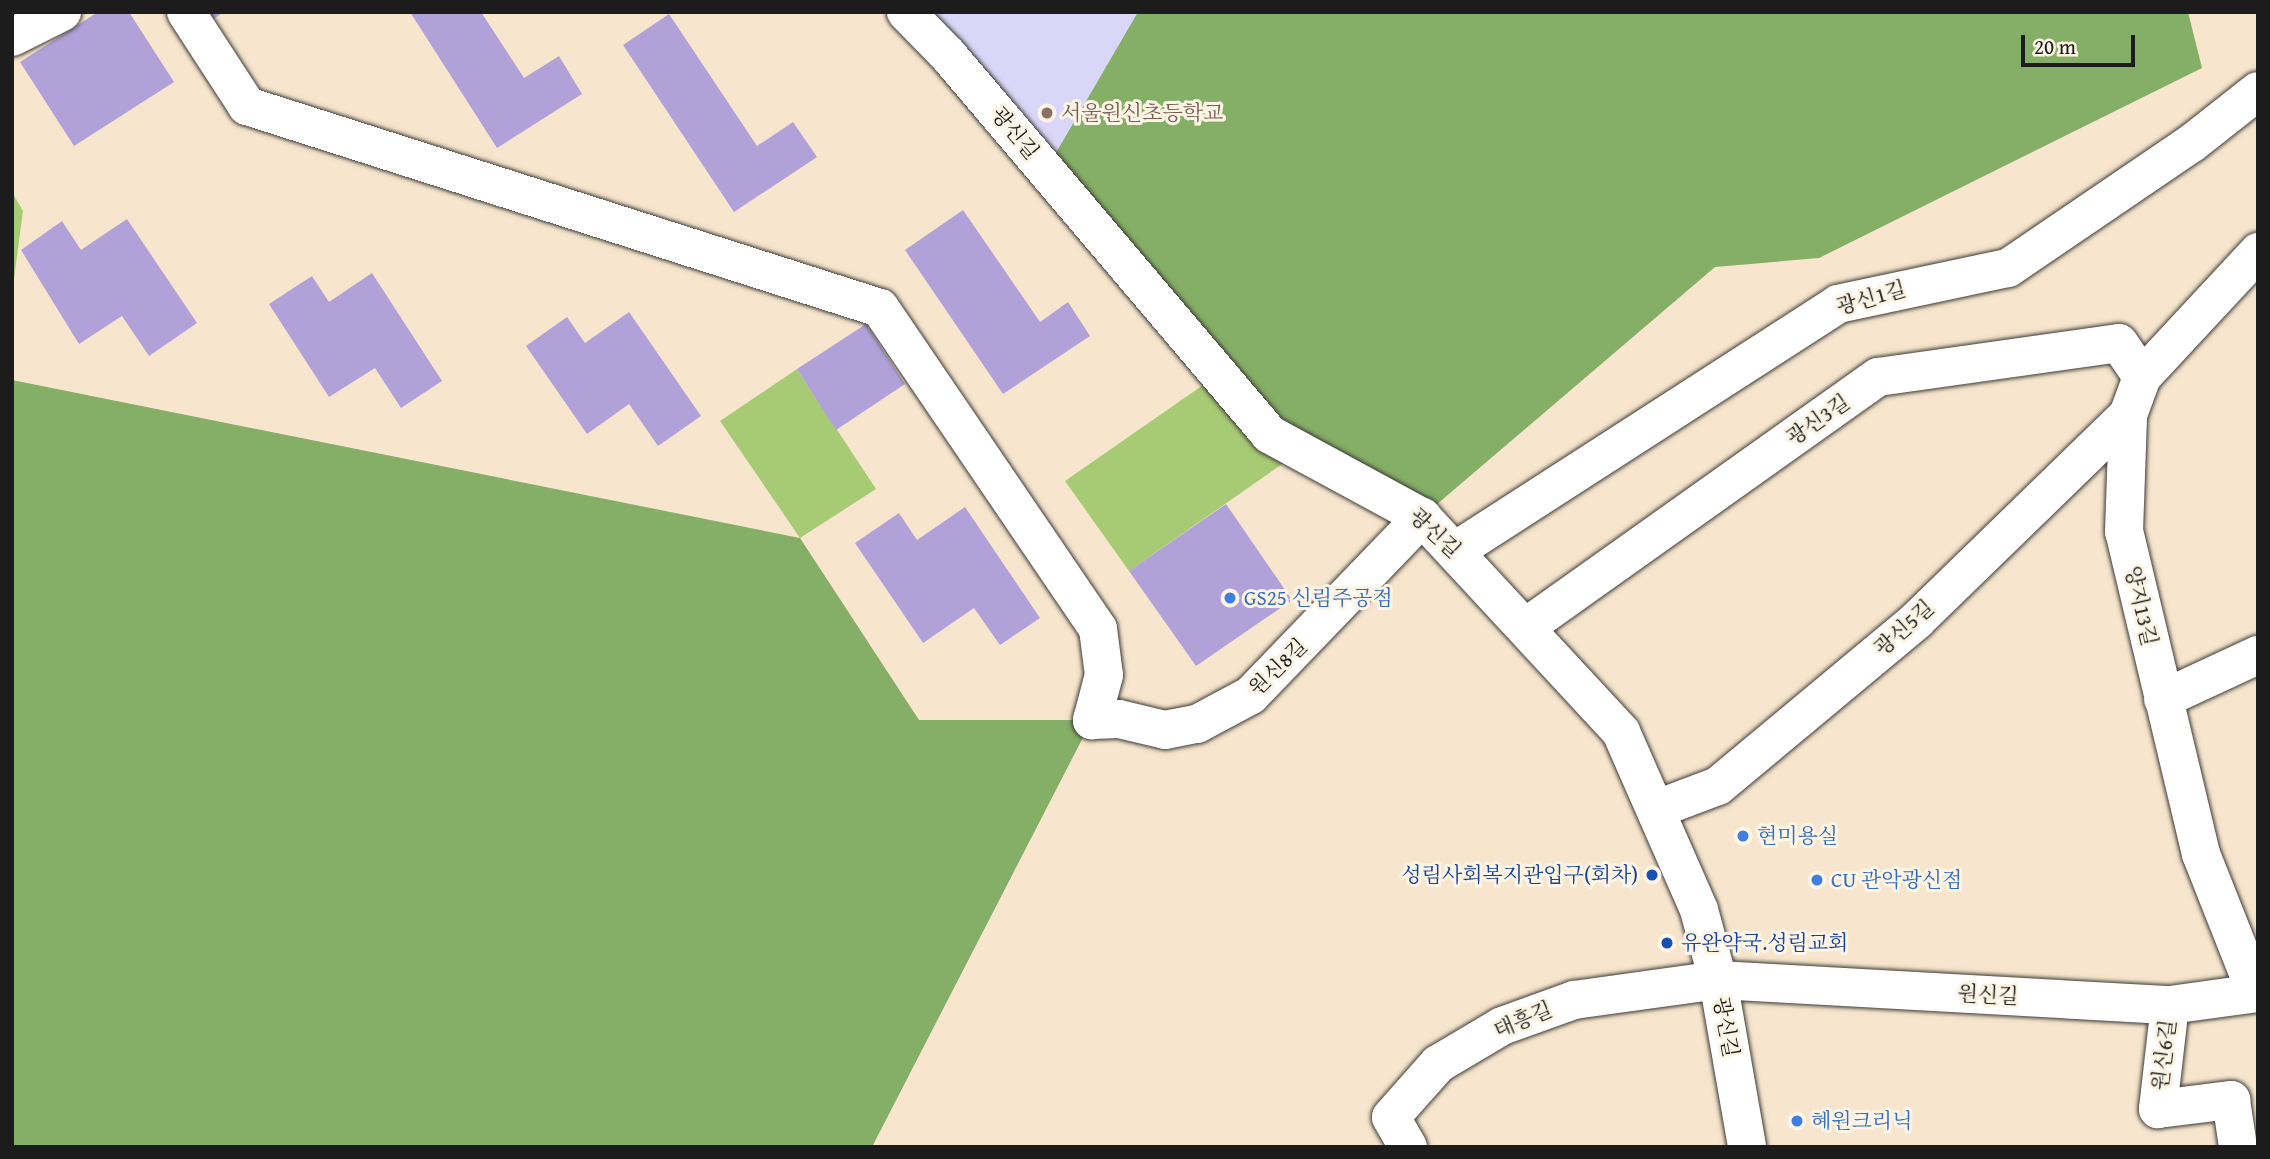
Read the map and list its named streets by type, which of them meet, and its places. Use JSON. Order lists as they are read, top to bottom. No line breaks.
{"streets":{"street":["광신길","광신1길","광신3길","양지13길","광신5길","원신8길","원신길","태흥길","원신6길"]},"crossings":[["광신길","광신1길"],["광신길","광신3길"],["광신길","광신5길"],["광신길","원신8길"],["광신길","원신길"],["광신길","태흥길"],["광신3길","양지13길"],["양지13길","광신5길"],["양지13길","원신길"],["원신길","태흥길"],["원신길","원신6길"]],"places":["서울원신초등학교","GS25 신림주공점","현미용실","성림사회복지관입구(회차)","CU 관악광신점","유완약국.성림교회","혜원크리닉"],"scale_bar":"20 m"}
